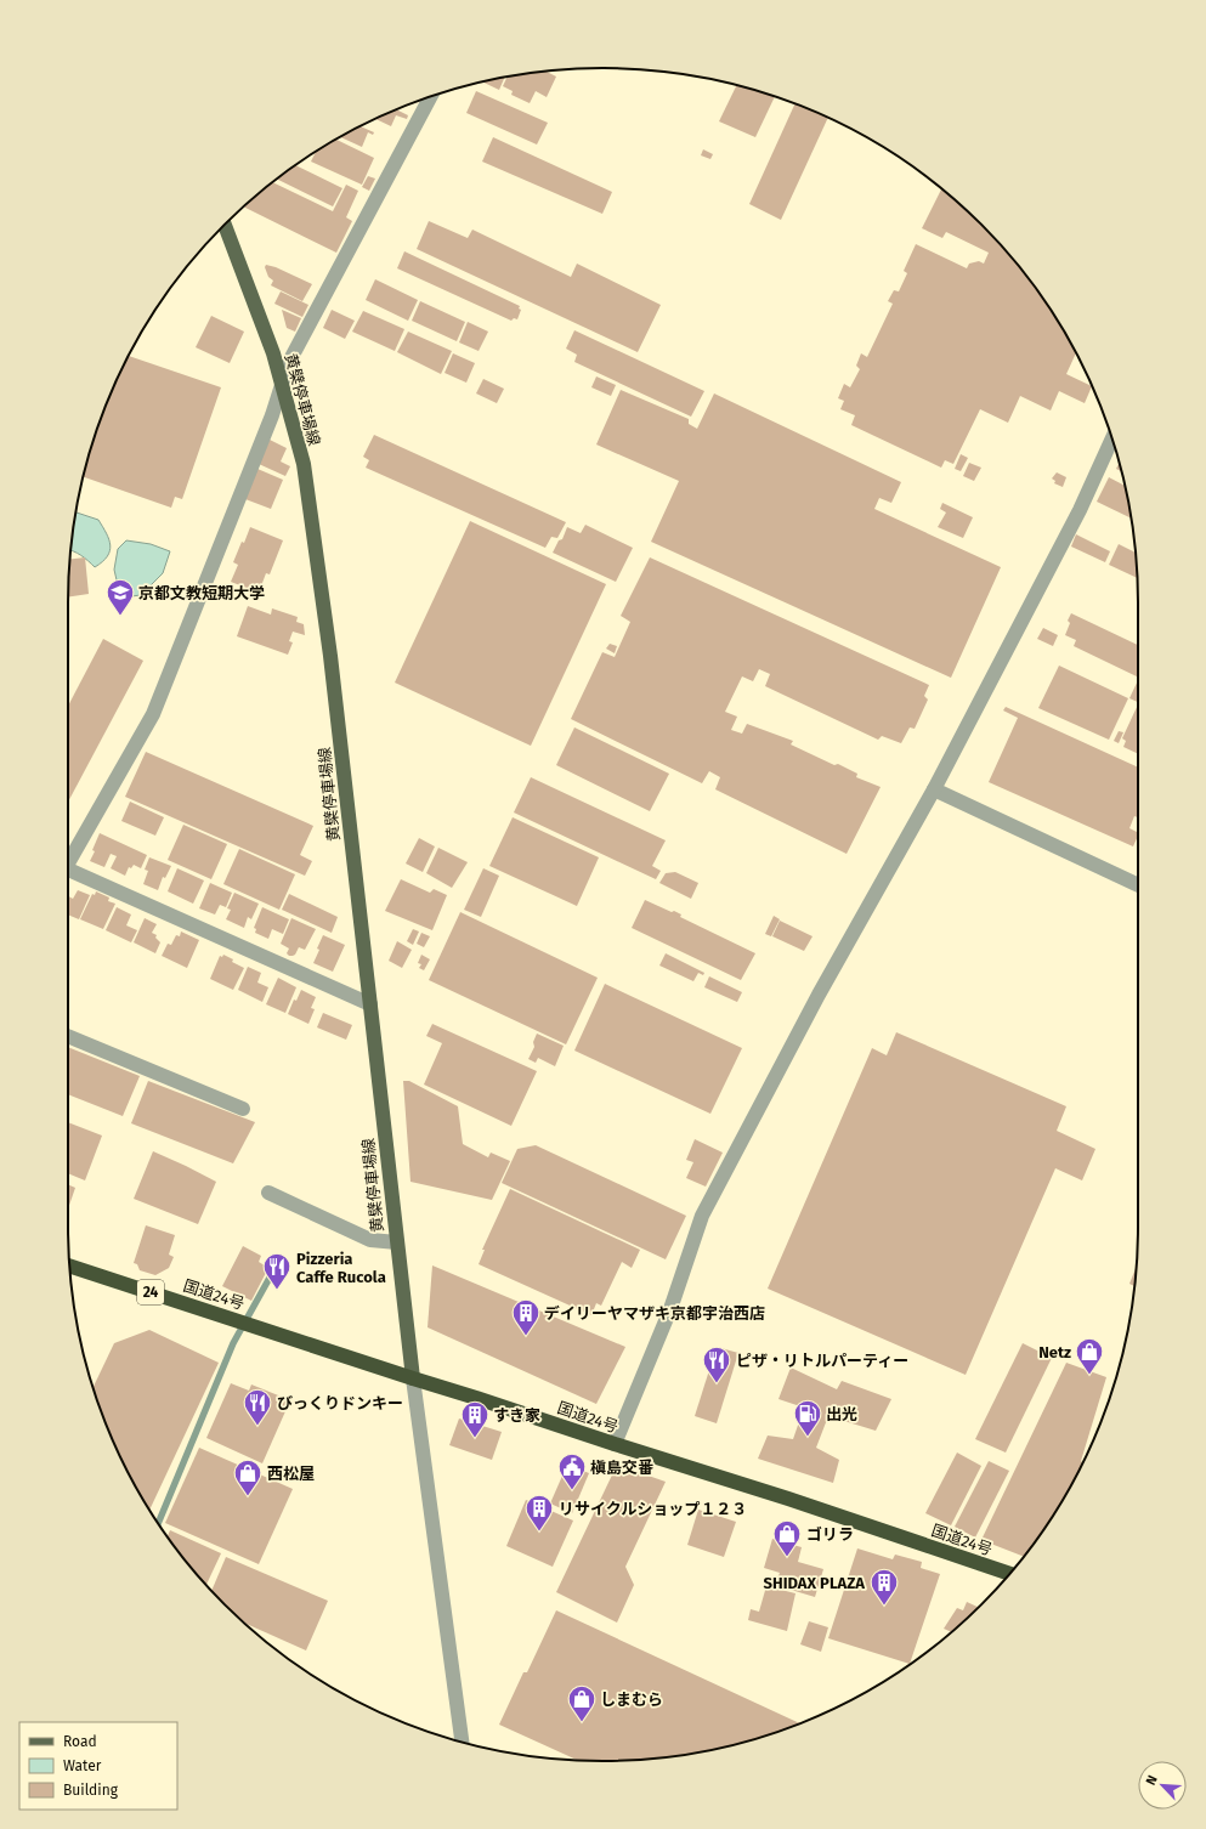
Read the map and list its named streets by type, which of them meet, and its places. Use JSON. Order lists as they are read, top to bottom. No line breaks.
{"streets":{"highway":["24","国道24号"],"main road":["黄檗停車場線"]},"crossings":[["黄檗停車場線","国道24号"]],"places":{"school or university":["京都文教短期大学"],"restaurant":["Pizzeria Caffe Rucola","ピザ・リトルパーティー","びっくりドンキー"],"building":["デイリーヤマザキ京都宇治西店","すき家","リサイクルショップ１２３","SHIDAX PLAZA"],"shop":["Netz","西松屋","ゴリラ","しまむら"],"fuel station":["出光"],"public building":["槇島交番"]},"legend":["Road","Water","Building"],"north":"top left"}
